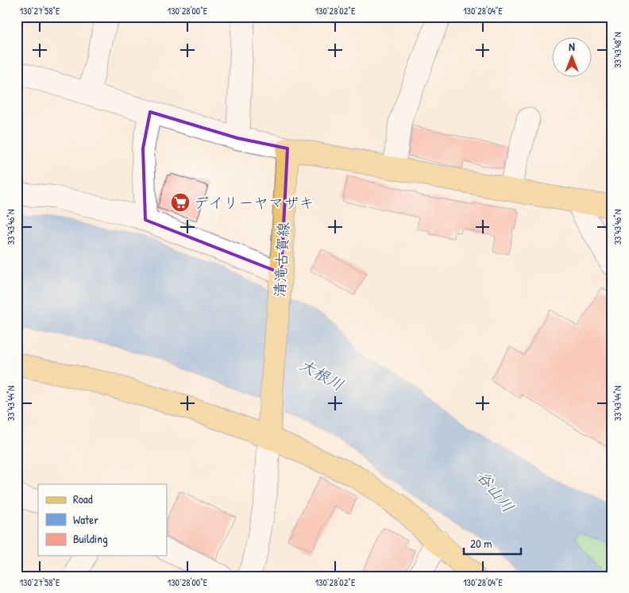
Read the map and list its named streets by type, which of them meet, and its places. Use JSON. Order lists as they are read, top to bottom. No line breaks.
{"streets":{"main road":["清滝古賀線"]},"water":["大根川","谷山川"],"places":{"supermarket":["デイリーヤマザキ"]},"legend":["Road","Water","Building"],"scale_bar":"20 m","north":"top","coordinates":["130°27'58\"E","130°28'00\"E","130°28'02\"E","130°28'04\"E","33°43'48\"N","33°43'46\"N","33°43'44\"N"]}
